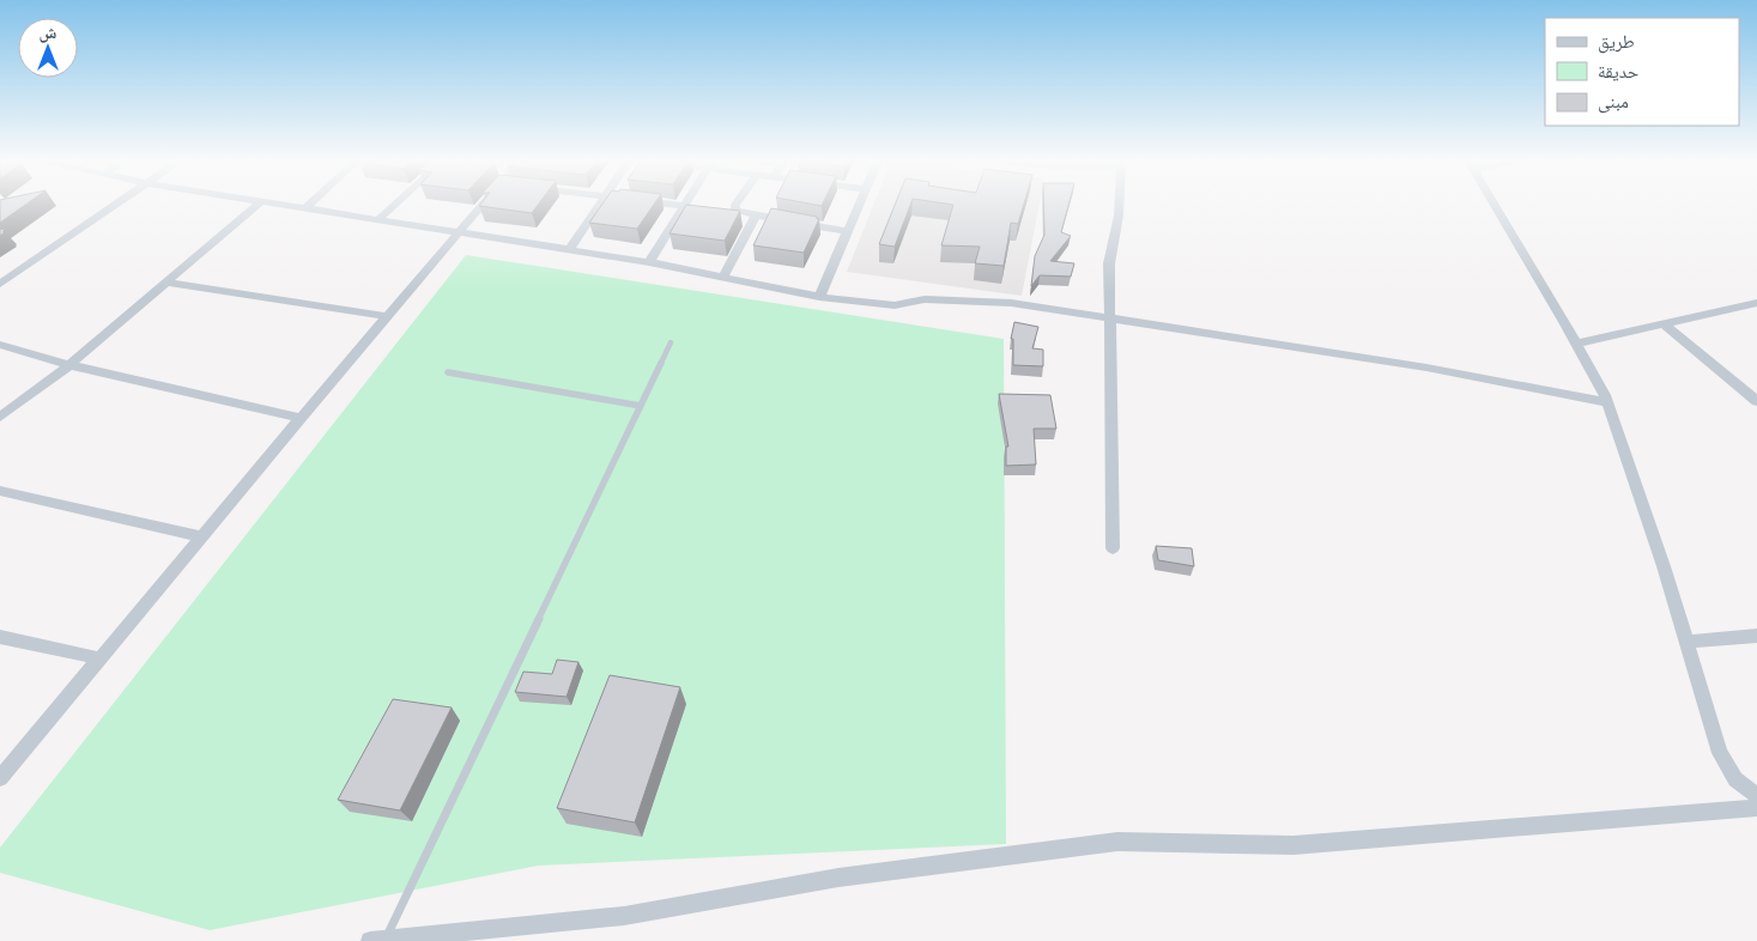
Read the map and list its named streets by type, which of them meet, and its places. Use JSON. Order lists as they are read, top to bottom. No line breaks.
{"legend":["طريق","حديقة","مبنى"],"north":"top"}
